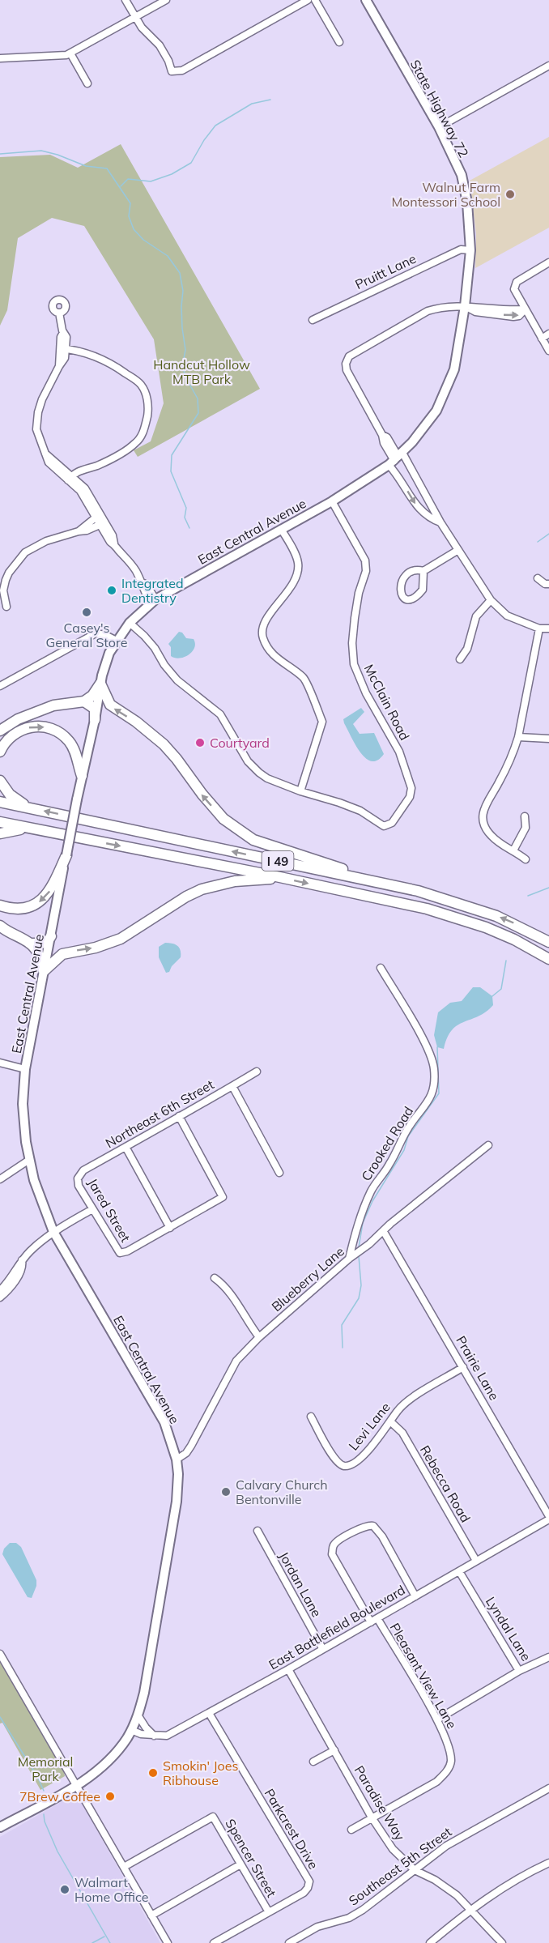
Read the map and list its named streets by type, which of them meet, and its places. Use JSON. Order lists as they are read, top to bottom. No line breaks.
{"streets":{"highway":["I 49"],"main road":["State Highway 72","East Central Avenue"],"street":["Pruitt Lane","McClain Road","Northeast 6th Street","Crooked Road","Jared Street","Blueberry Lane","Prairie Lane","Levi Lane","Rebecca Road","Jordan Lane","East Battlefield Boulevard","Lyndal Lane","Pleasant View Lane","Paradise Way","Parkcrest Drive","Spencer Street","Southeast 5th Street"]},"crossings":[["State Highway 72","East Central Avenue"],["Pruitt Lane","East Central Avenue"],["East Central Avenue","McClain Road"],["East Central Avenue","Blueberry Lane"],["Northeast 6th Street","Jared Street"],["Crooked Road","Blueberry Lane"],["Blueberry Lane","Prairie Lane"],["Prairie Lane","Levi Lane"],["Prairie Lane","East Battlefield Boulevard"],["Levi Lane","Rebecca Road"],["Rebecca Road","East Battlefield Boulevard"],["Jordan Lane","East Battlefield Boulevard"],["East Battlefield Boulevard","Lyndal Lane"],["East Battlefield Boulevard","Pleasant View Lane"],["East Battlefield Boulevard","Paradise Way"],["East Battlefield Boulevard","Parkcrest Drive"],["Pleasant View Lane","Paradise Way"],["Paradise Way","Southeast 5th Street"],["Parkcrest Drive","Spencer Street"]],"parks":["Handcut Hollow MTB Park","Memorial Park"],"places":["Walnut Farm Montessori School","Integrated Dentistry","Casey's General Store","Courtyard","Calvary Church Bentonville","Smokin' Joes Ribhouse","7Brew Coffee","Walmart Home Office"]}
